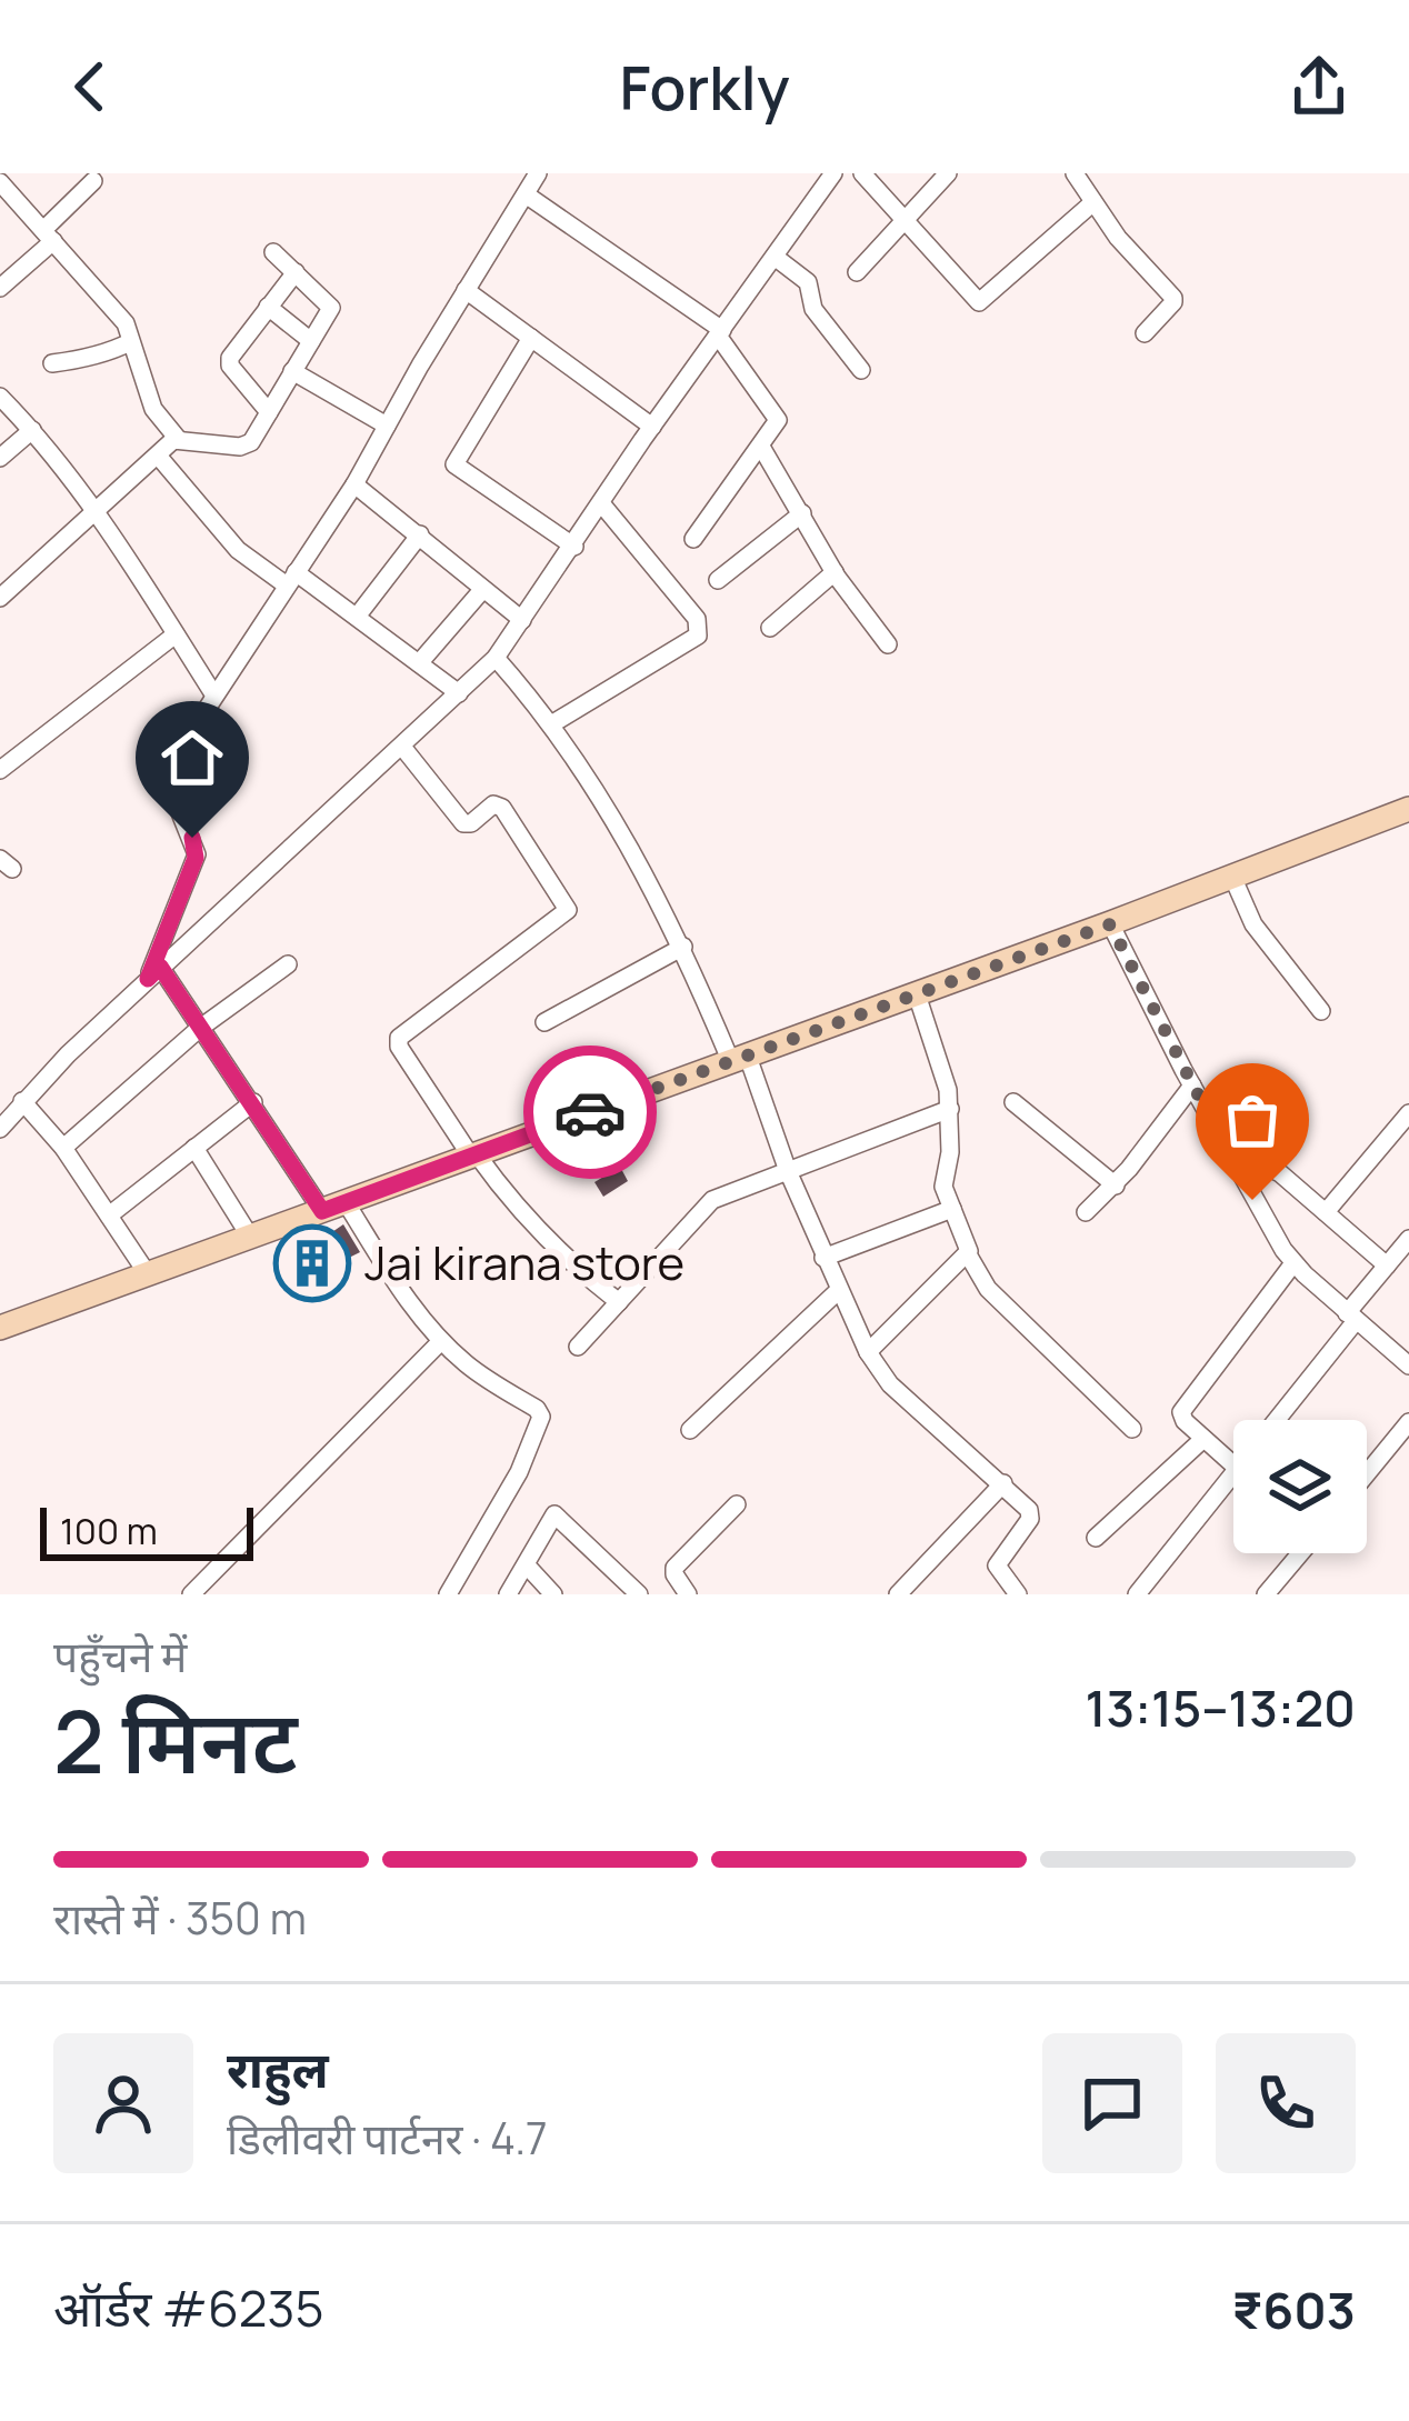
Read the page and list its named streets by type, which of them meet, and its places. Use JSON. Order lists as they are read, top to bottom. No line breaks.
{"places":{"building":["Jai kirana store"]},"scale_bar":"100 m","page":{"header":"Forkly","scale":"100 m","heading":["2 मिनट","पहुँचने में","13:15–13:20"],"panel":["राहुल","डिलीवरी पार्टनर · 4.7","ऑर्डर #6235","₹603"],"bar":"रास्ते में · 350 m"}}
